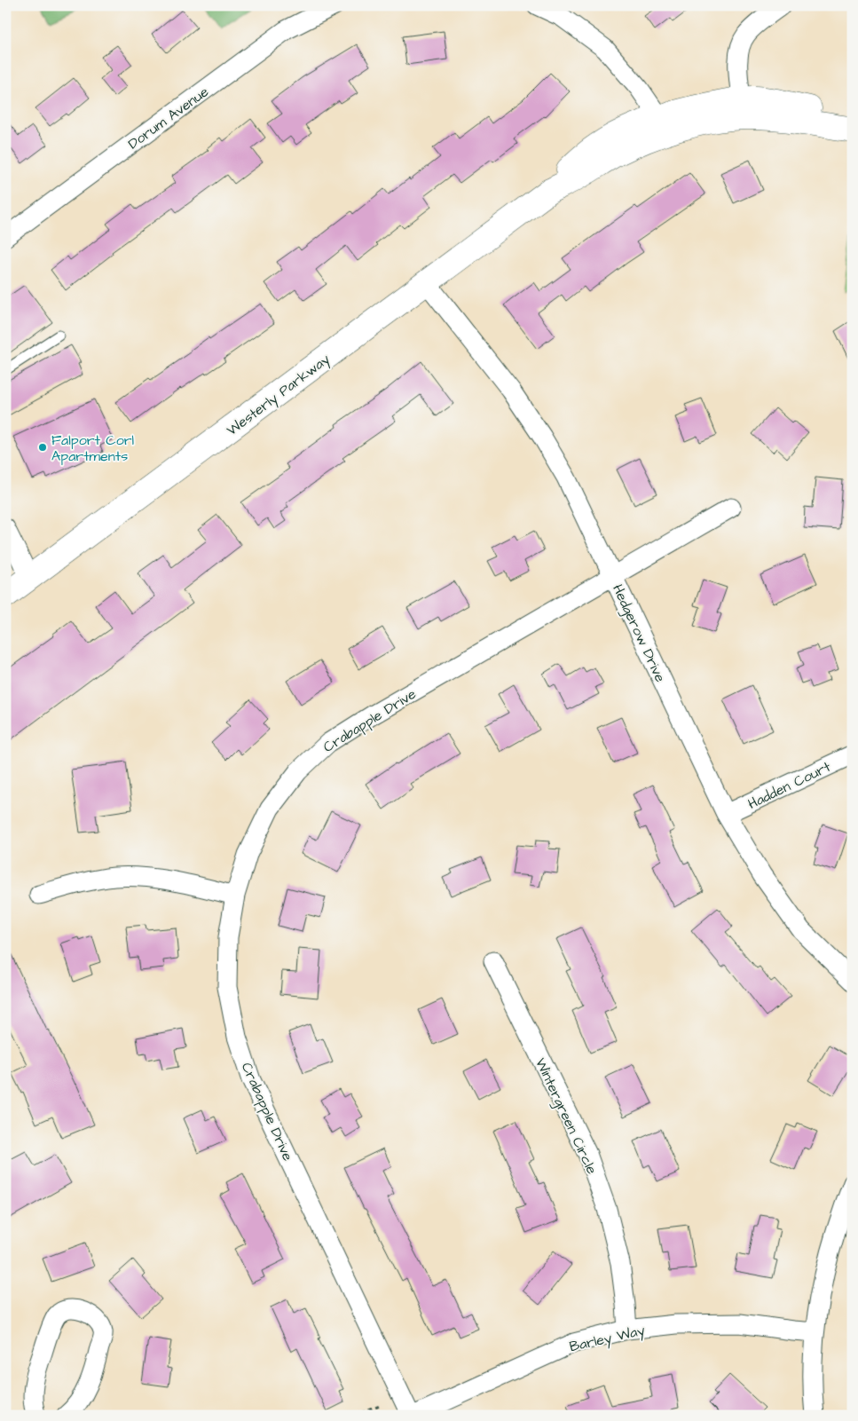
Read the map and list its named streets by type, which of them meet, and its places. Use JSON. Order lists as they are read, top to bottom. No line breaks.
{"streets":{"main road":["Westerly Parkway"],"street":["Dorum Avenue","Hedgerow Drive","Crabapple Drive","Hadden Court","Wintergreen Circle","Barley Way"]},"crossings":[["Westerly Parkway","Hedgerow Drive"],["Hedgerow Drive","Crabapple Drive"],["Hedgerow Drive","Hadden Court"],["Crabapple Drive","Barley Way"],["Wintergreen Circle","Barley Way"]],"places":["Falport Corl Apartments"]}
